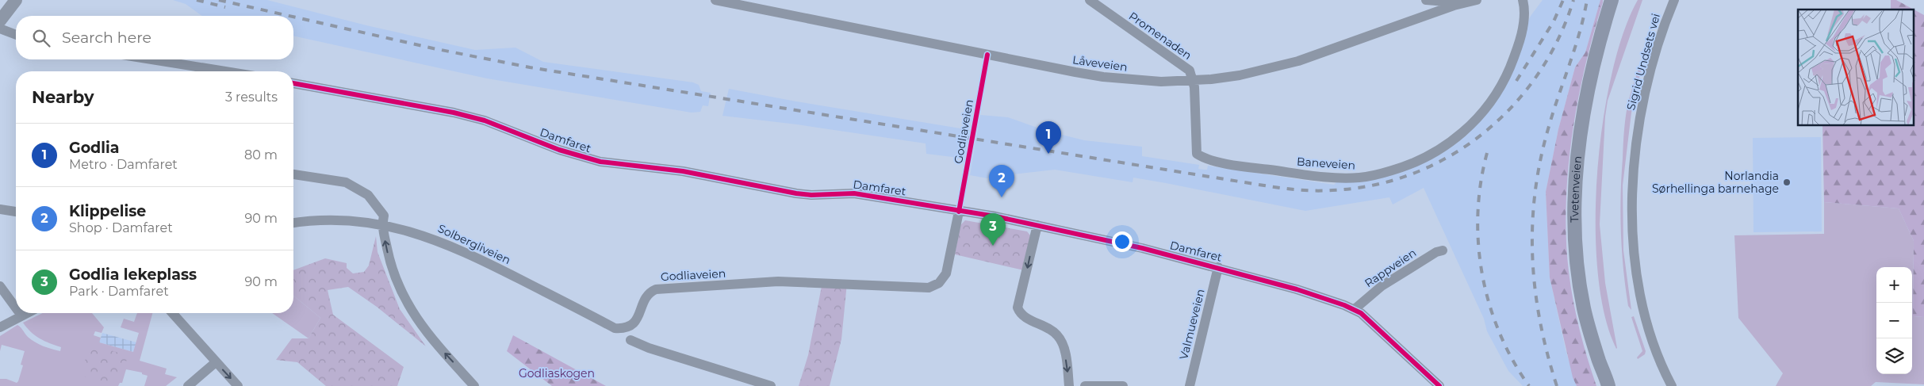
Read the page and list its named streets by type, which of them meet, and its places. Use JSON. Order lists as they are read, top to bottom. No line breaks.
{"streets":{"main road":["Tvetenveien"],"street":["Promenaden","Sigrid Undsets vei","Låveveien","Godliaveien","Damfaret","Baneveien","Solbergliveien","Rappveien","Valmueveien"]},"crossings":[["Promenaden","Låveveien"],["Promenaden","Baneveien"],["Låveveien","Baneveien"],["Godliaveien","Damfaret"],["Godliaveien","Solbergliveien"],["Damfaret","Rappveien"],["Damfaret","Valmueveien"]],"parks":["Godliaskogen"],"places":["Norlandia Sørhellinga barnehage"],"page":{"search":"Search here","heading":["Nearby","3 results"],"pins":["1","2","3"],"list":[{"mark":"1","name":"Godlia","note":"Metro · Damfaret","value":"80 m"},{"mark":"2","name":"Klippelise","note":"Shop · Damfaret","value":"90 m"},{"mark":"3","name":"Godlia lekeplass","note":"Park · Damfaret","value":"90 m"}],"map_buttons":["+","−"]}}
